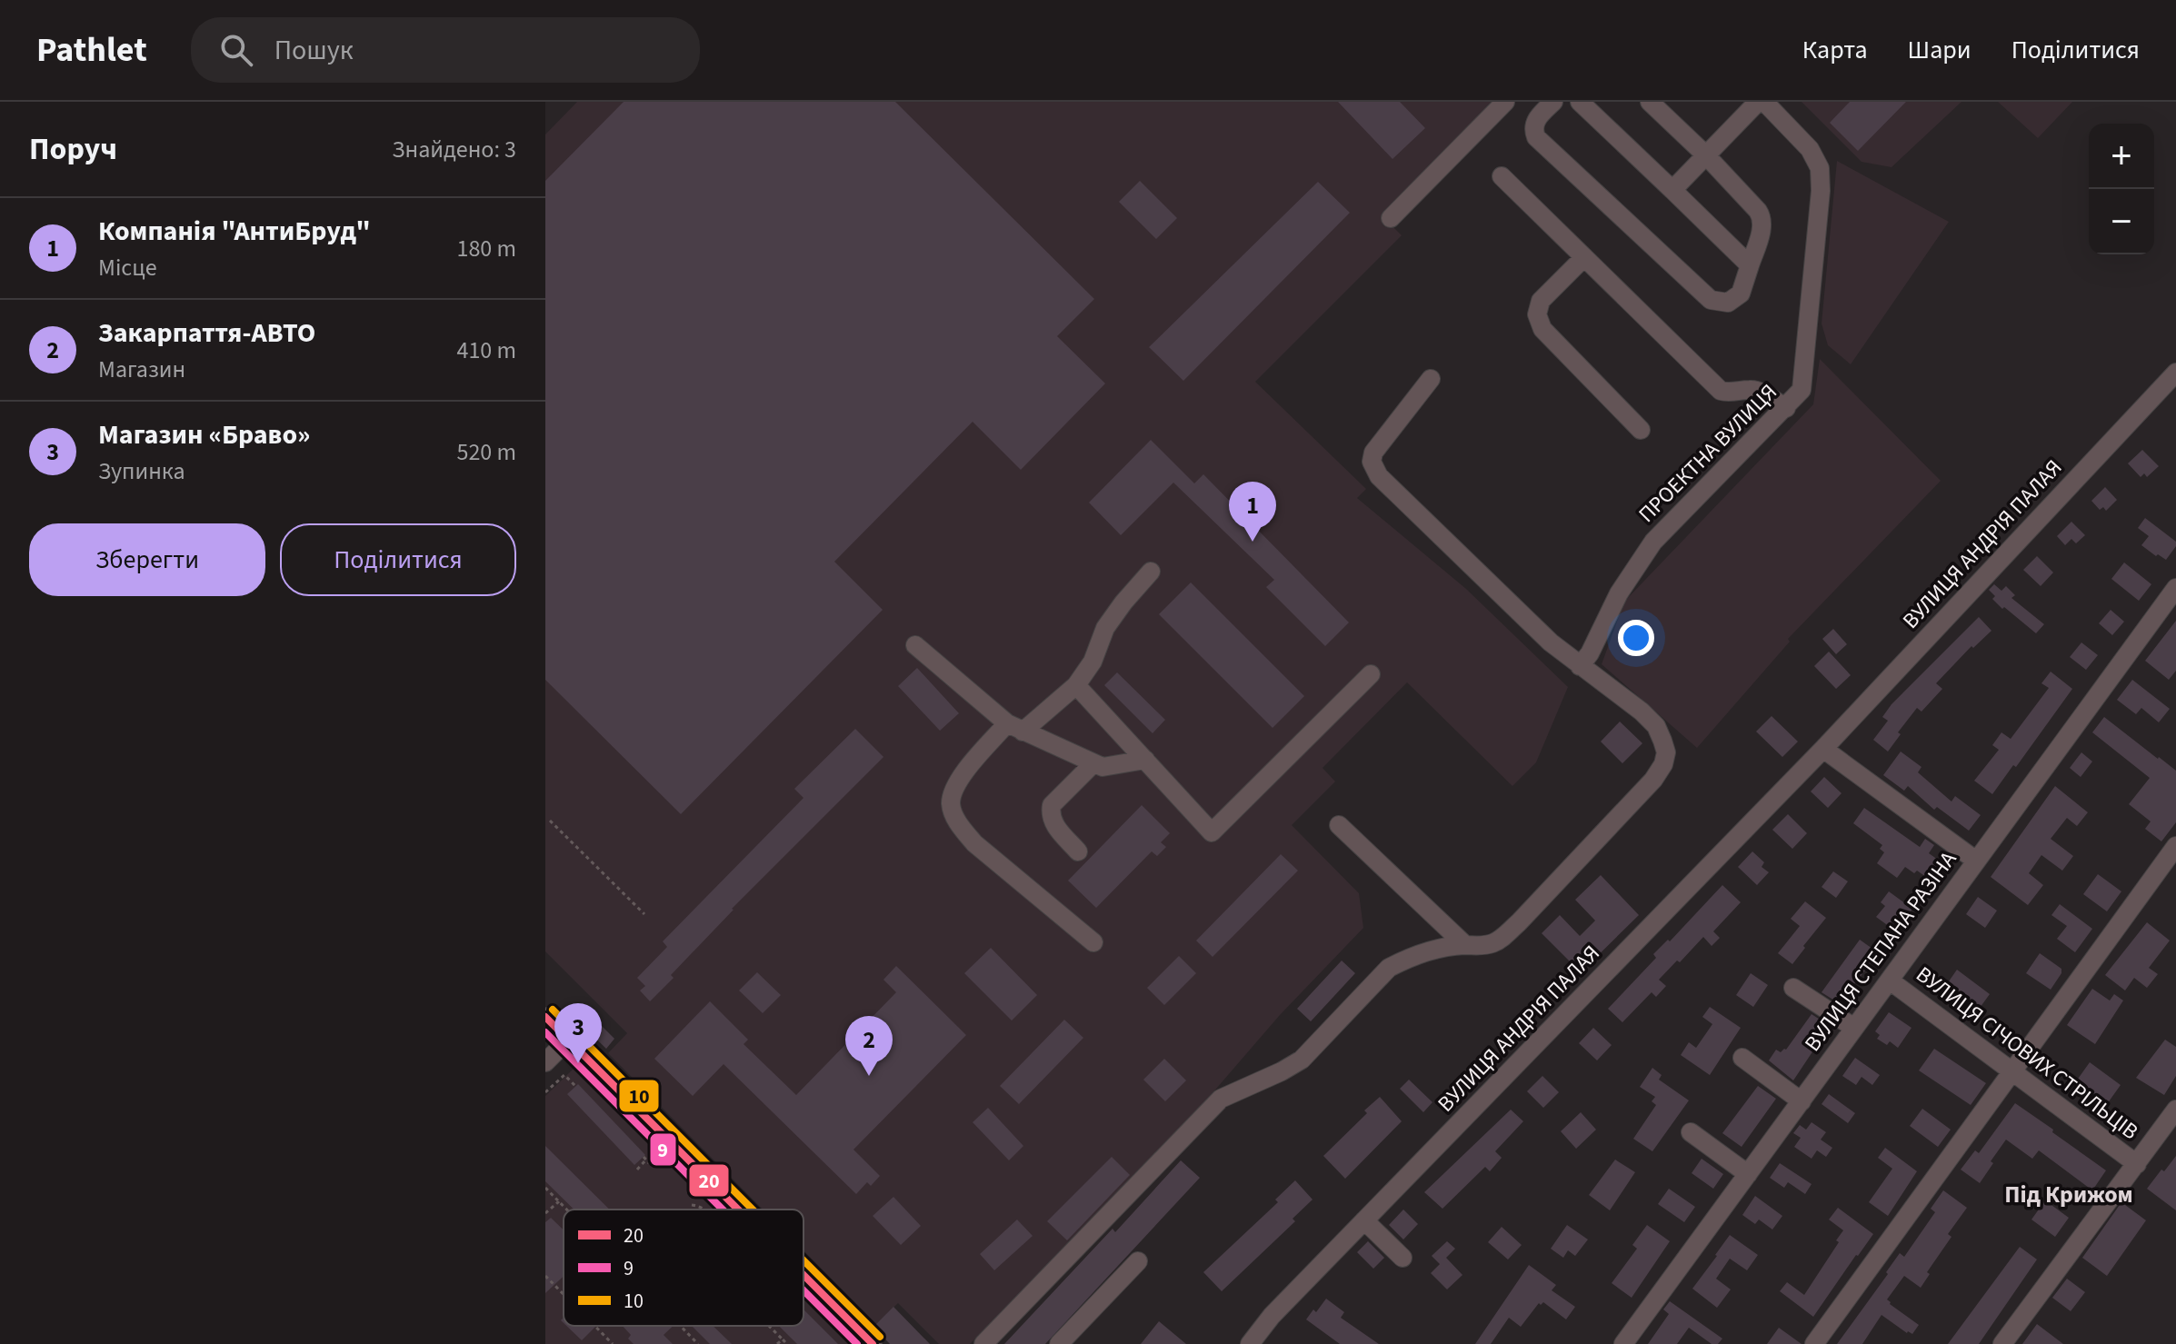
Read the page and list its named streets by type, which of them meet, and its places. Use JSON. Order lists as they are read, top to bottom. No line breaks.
{"streets":{"street":["ПРОЕКТНА ВУЛИЦЯ","ВУЛИЦЯ АНДРІЯ ПАЛАЯ","ВУЛИЦЯ СТЕПАНА РАЗІНА","ВУЛИЦЯ СІЧОВИХ СТРІЛЬЦІВ"]},"crossings":[["ВУЛИЦЯ СТЕПАНА РАЗІНА","ВУЛИЦЯ СІЧОВИХ СТРІЛЬЦІВ"]],"districts":["Під Крижом"],"lines":["transit line 10","transit line 20","transit line 9"],"legend":["20","9","10"],"page":{"header":"Pathlet","search":"Пошук","nav":["Карта","Шари","Поділитися"],"heading":["Поруч","Знайдено: 3"],"map_buttons":["+","−"],"list":[{"mark":"1","name":"Компанія \"АнтиБруд\"","note":"Місце","value":"180 m"},{"mark":"2","name":"Закарпаття-АВТО","note":"Магазин","value":"410 m"},{"mark":"3","name":"Магазин «Браво»","note":"Зупинка","value":"520 m"}],"pins":["1","3","2"],"buttons":["Зберегти","Поділитися"]}}
